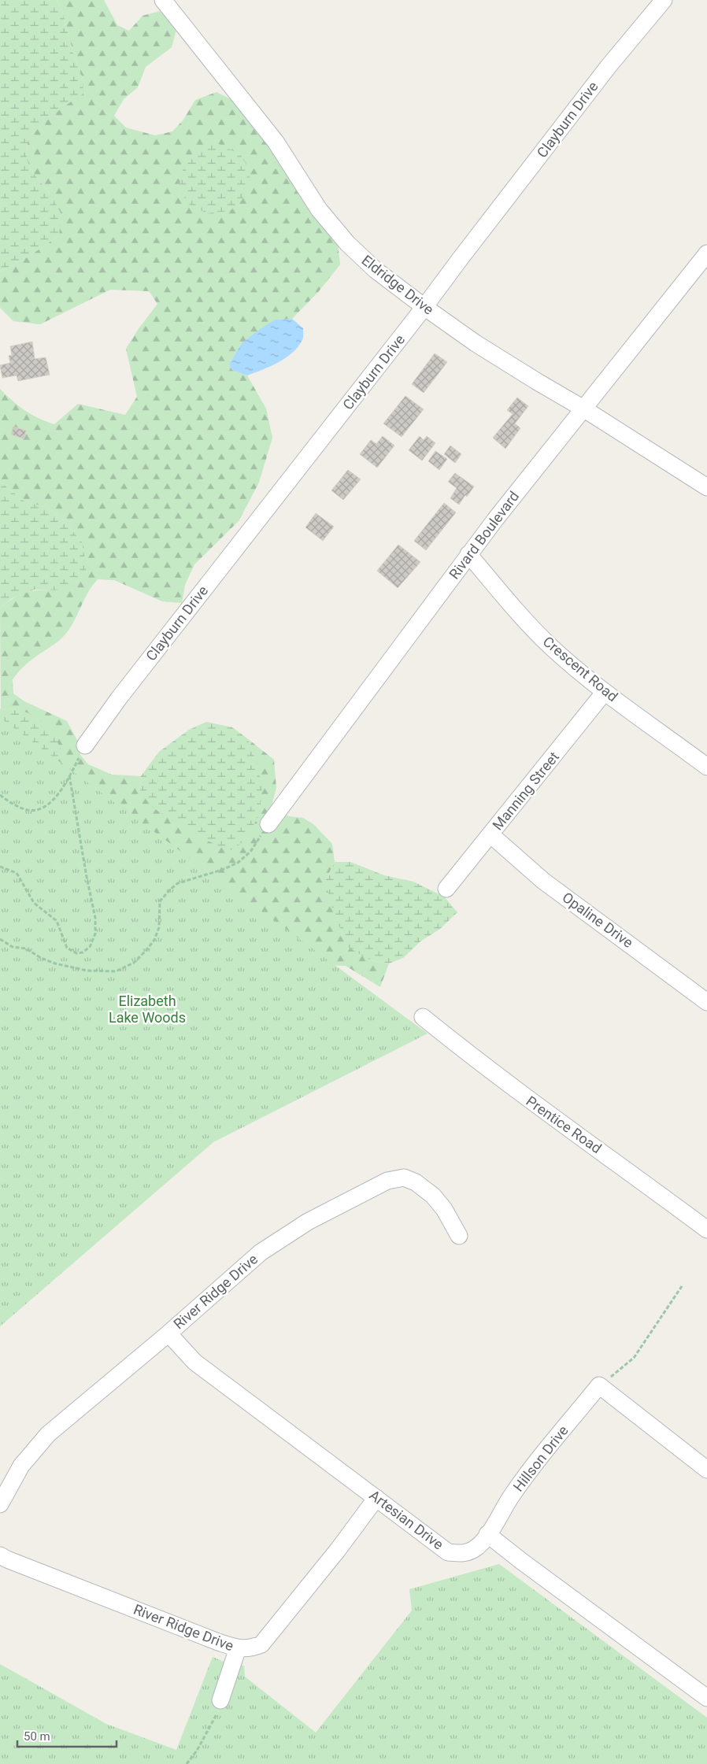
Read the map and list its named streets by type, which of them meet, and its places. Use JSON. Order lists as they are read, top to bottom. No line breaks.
{"streets":{"street":["Clayburn Drive","Eldridge Drive","Rivard Boulevard","Crescent Road","Manning Street","Opaline Drive","Prentice Road","River Ridge Drive","Hillson Drive","Artesian Drive"]},"crossings":[["Clayburn Drive","Eldridge Drive"],["Eldridge Drive","Rivard Boulevard"],["Rivard Boulevard","Crescent Road"],["Crescent Road","Manning Street"],["Manning Street","Opaline Drive"],["River Ridge Drive","Artesian Drive"],["Hillson Drive","Artesian Drive"]],"parks":["Elizabeth Lake Woods"],"scale_bar":"50 m"}
